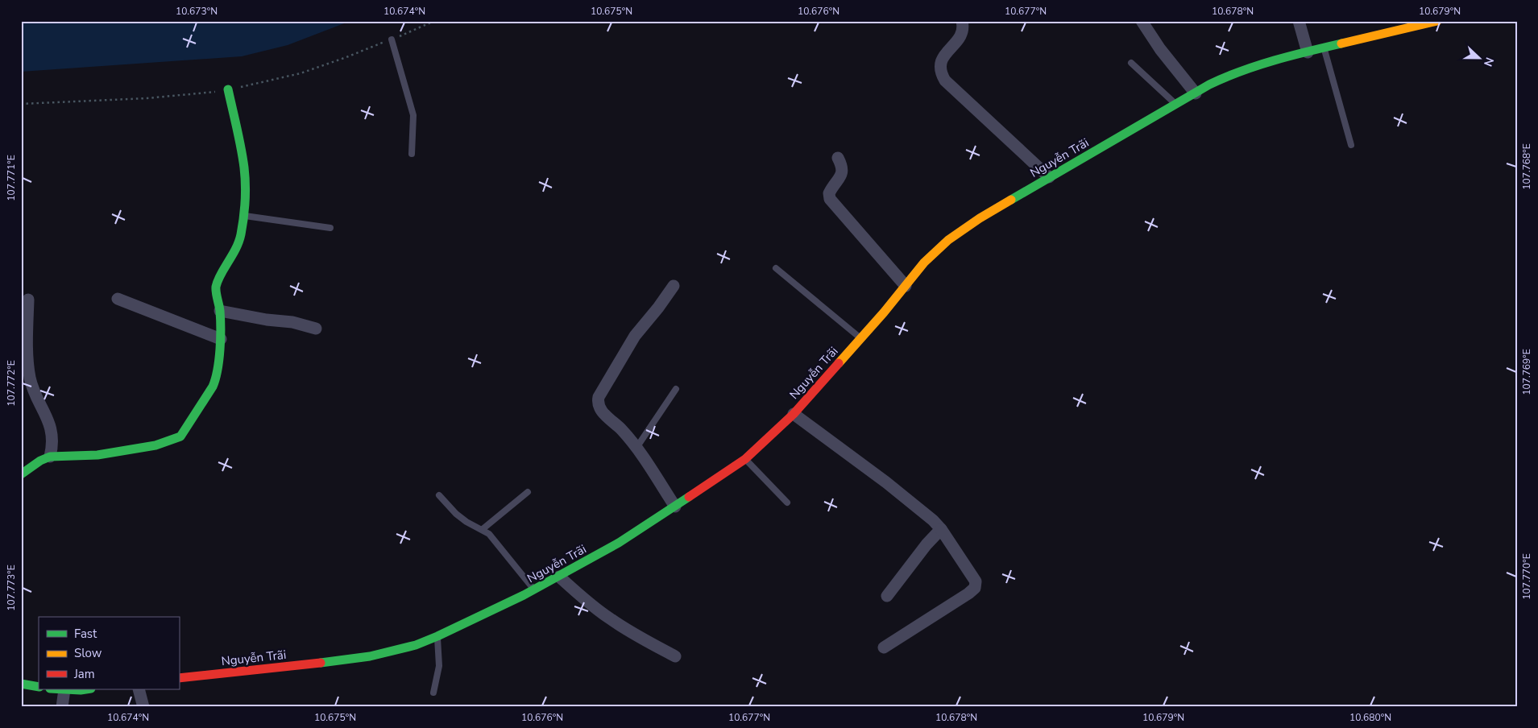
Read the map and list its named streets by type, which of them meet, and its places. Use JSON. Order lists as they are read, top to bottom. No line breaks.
{"streets":{"main road":["Nguyễn Trãi"]},"legend":["Fast","Slow","Jam"],"north":"right","coordinates":["10.673°N","10.674°N","10.675°N","10.676°N","10.677°N","10.678°N","10.679°N","107.768°E","107.771°E","107.769°E","107.772°E","107.770°E","107.773°E","10.680°N"]}
